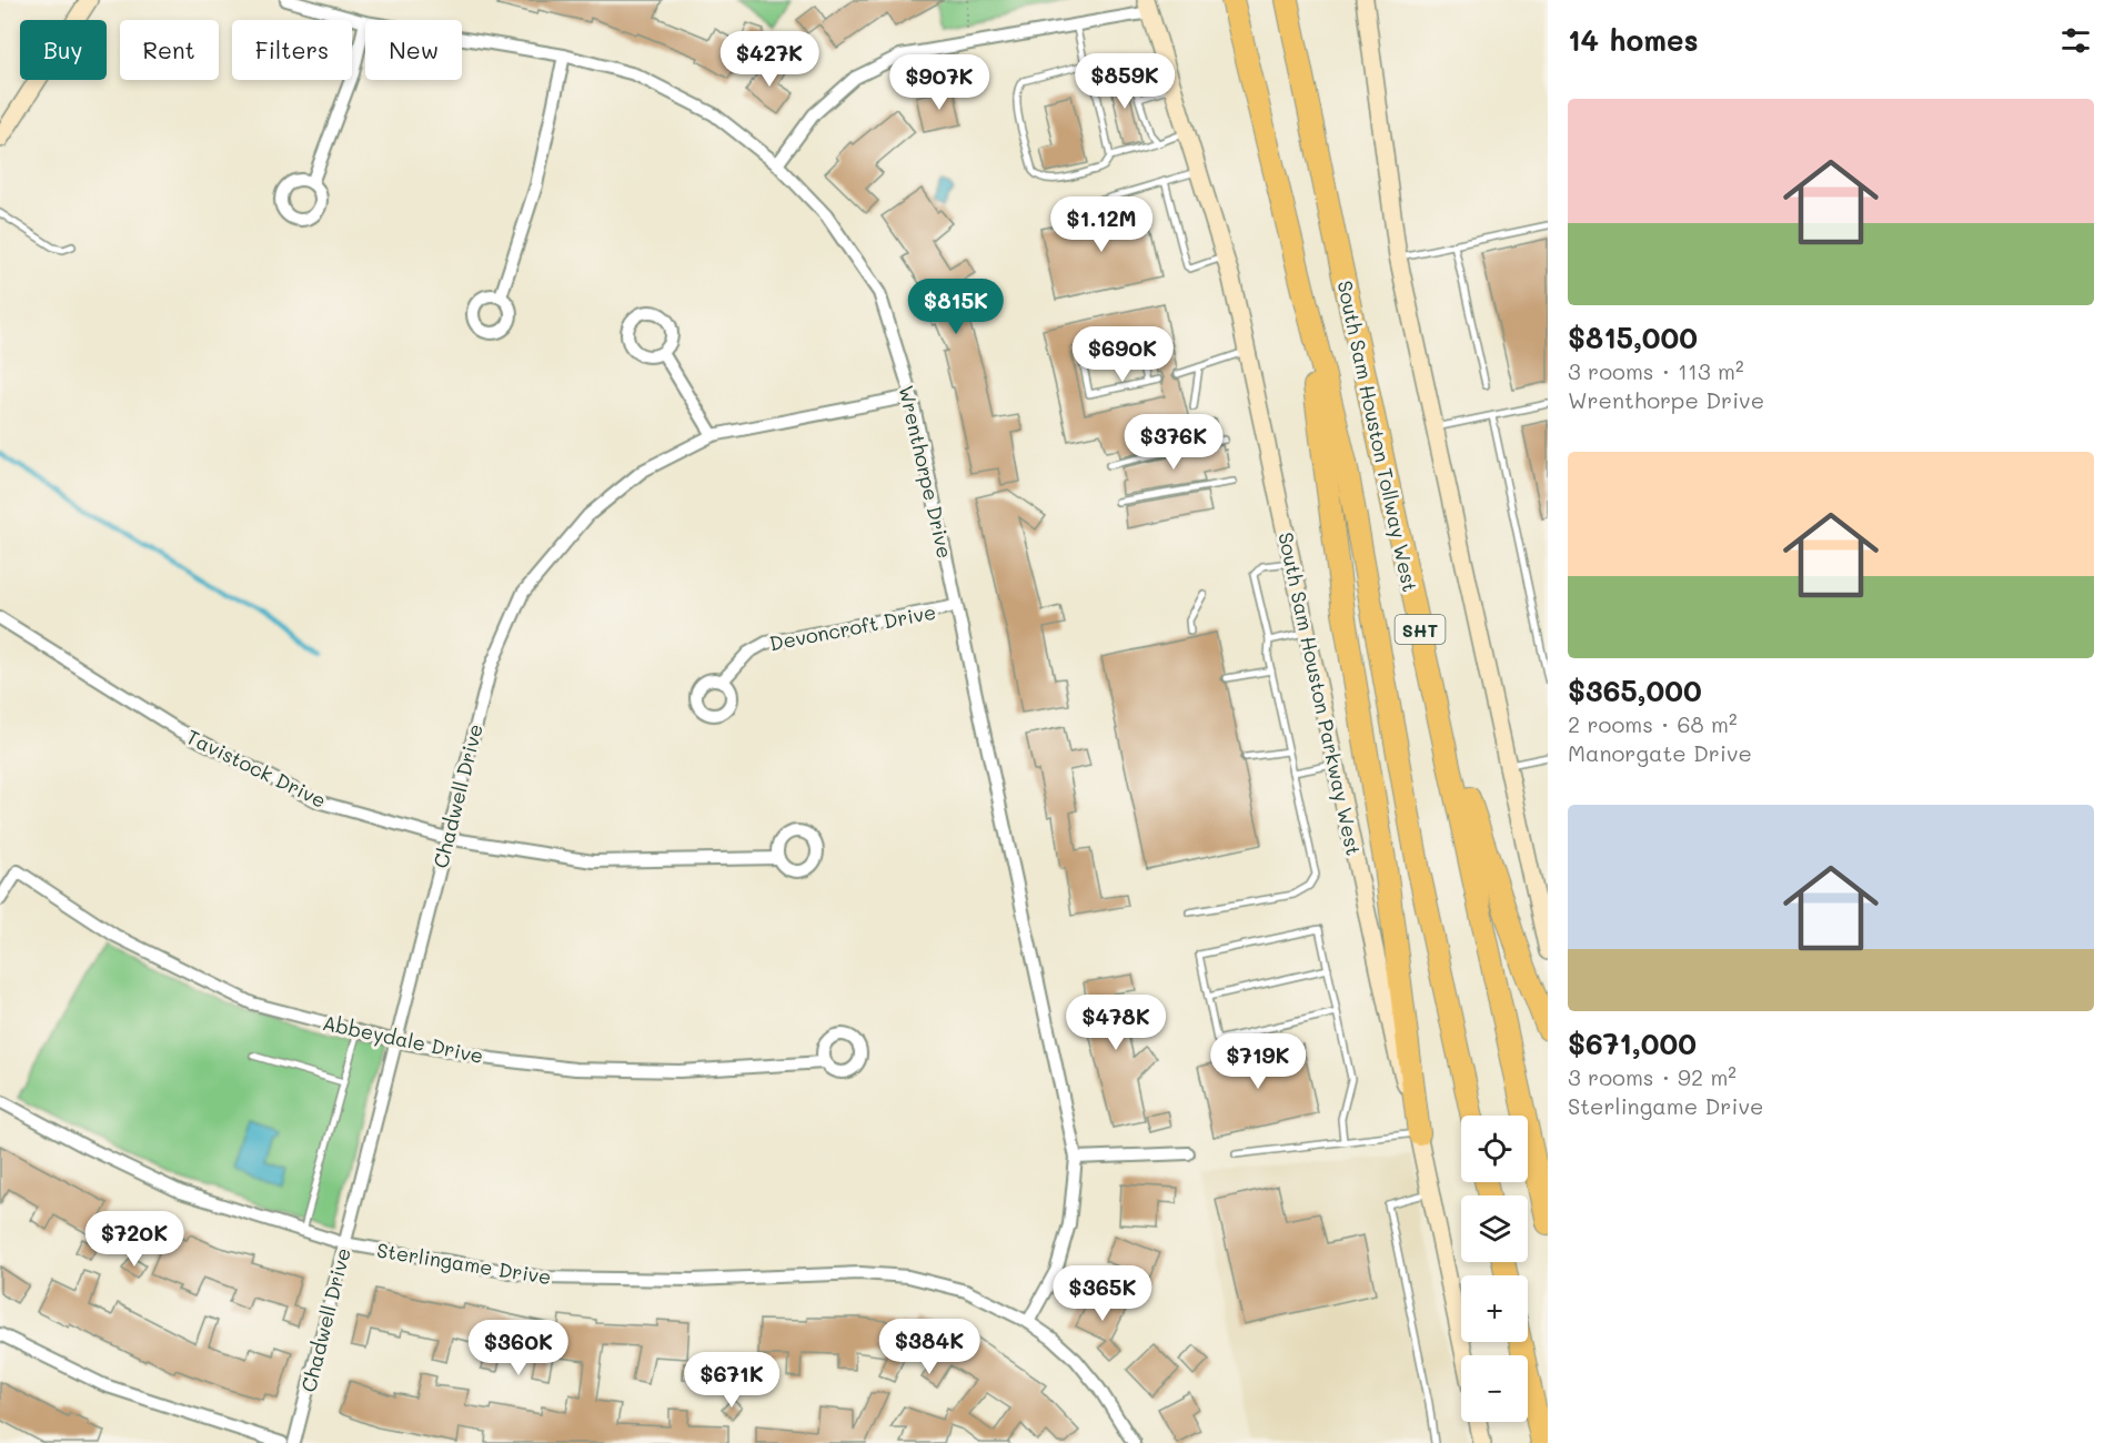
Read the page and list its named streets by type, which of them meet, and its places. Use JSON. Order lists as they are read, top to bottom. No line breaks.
{"streets":{"highway":["South Sam Houston Tollway West","SHT"],"main road":["South Sam Houston Parkway West"],"street":["Wrenthorpe Drive","Devoncroft Drive","Tavistock Drive","Chadwell Drive","Abbeydale Drive","Sterlingame Drive"]},"crossings":[["Wrenthorpe Drive","Devoncroft Drive"],["Wrenthorpe Drive","Chadwell Drive"],["Wrenthorpe Drive","Sterlingame Drive"],["Tavistock Drive","Chadwell Drive"],["Chadwell Drive","Abbeydale Drive"],["Chadwell Drive","Sterlingame Drive"]],"page":{"heading":"14 homes","chip":["Buy","Rent","Filters","New"],"price":["$427K","$859K","$907K","$1.12M","$815K","$690K","$376K","$478K","$719K","$720K","$365K","$384K","$360K","$671K"],"list":[{"name":"$815,000","note":"3 rooms · 113 m² · Wrenthorpe Drive"},{"name":"$365,000","note":"2 rooms · 68 m² · Manorgate Drive"},{"name":"$671,000","note":"3 rooms · 92 m² · Sterlingame Drive"}],"map_buttons":["+","−"]}}
